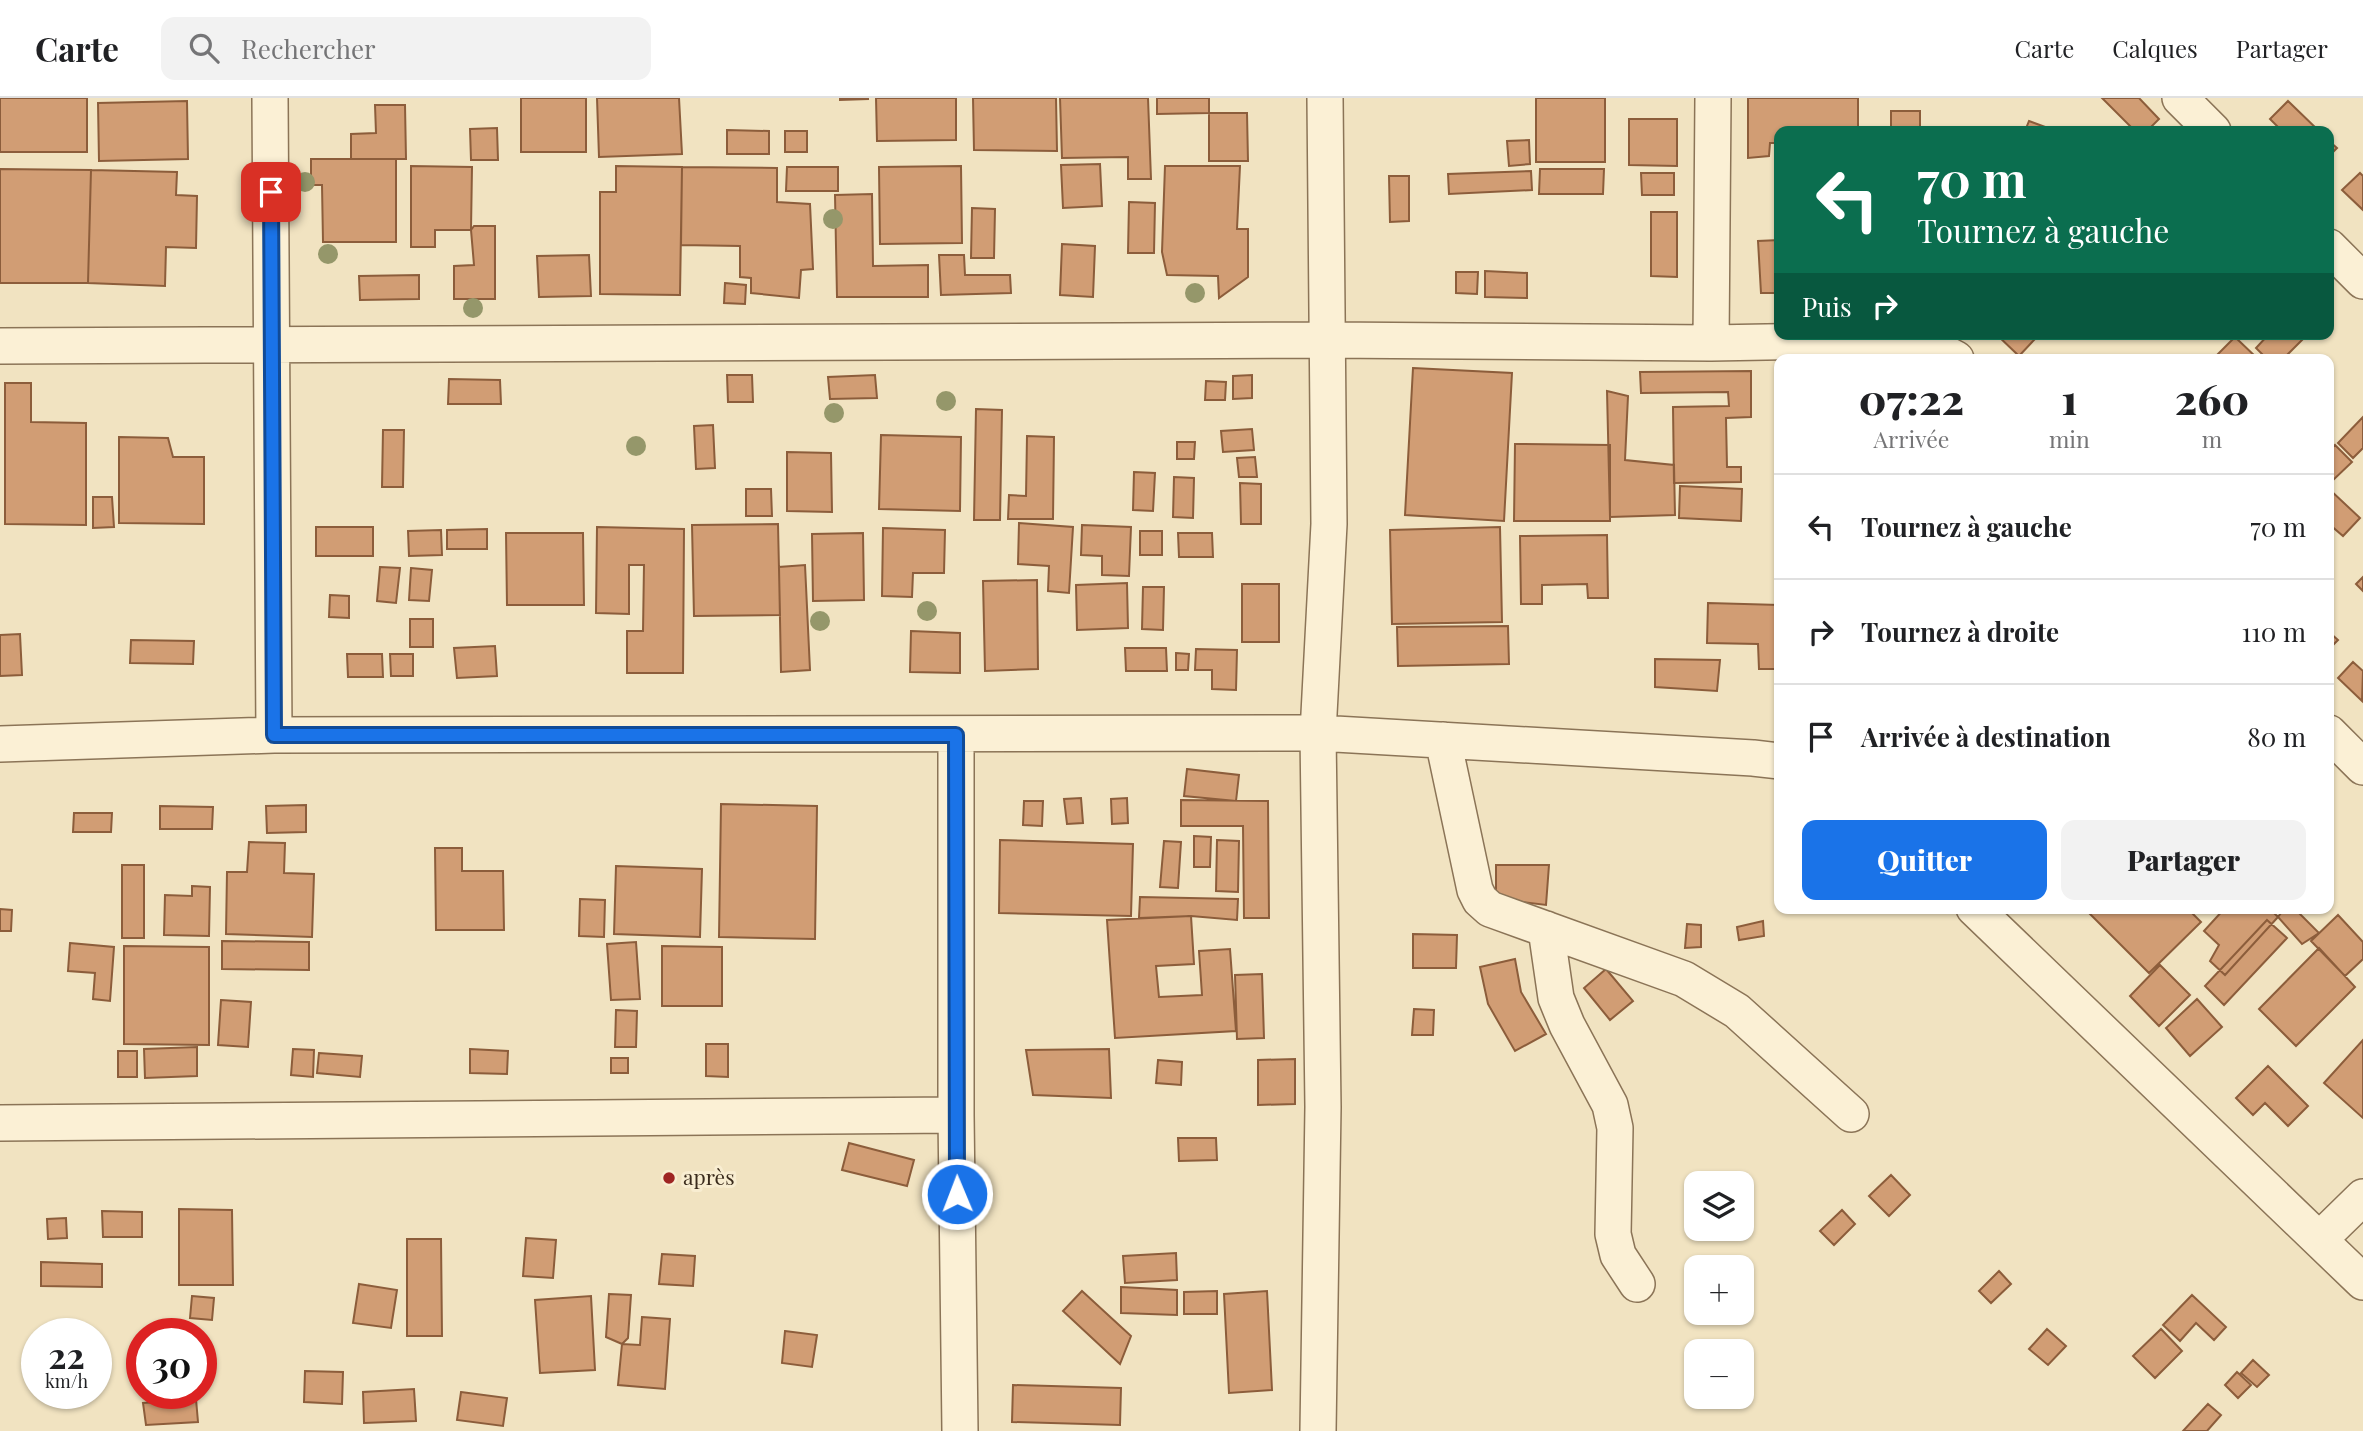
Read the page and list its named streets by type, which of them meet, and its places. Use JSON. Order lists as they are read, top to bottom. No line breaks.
{"places":["après"],"page":{"header":"Carte","search":"Rechercher","nav":["Carte","Calques","Partager"],"turn":["70 m","Tournez à gauche"],"then":"Puis","eta":["07:22","Arrivée","1","min","260","m"],"list":[{"name":"Tournez à gauche","value":"70 m"},{"name":"Tournez à droite","value":"110 m"},{"name":"Arrivée à destination","value":"80 m"}],"buttons":["Quitter","Partager"],"map_buttons":["+","−"],"speed":"22 km/h","limit":"30"}}
